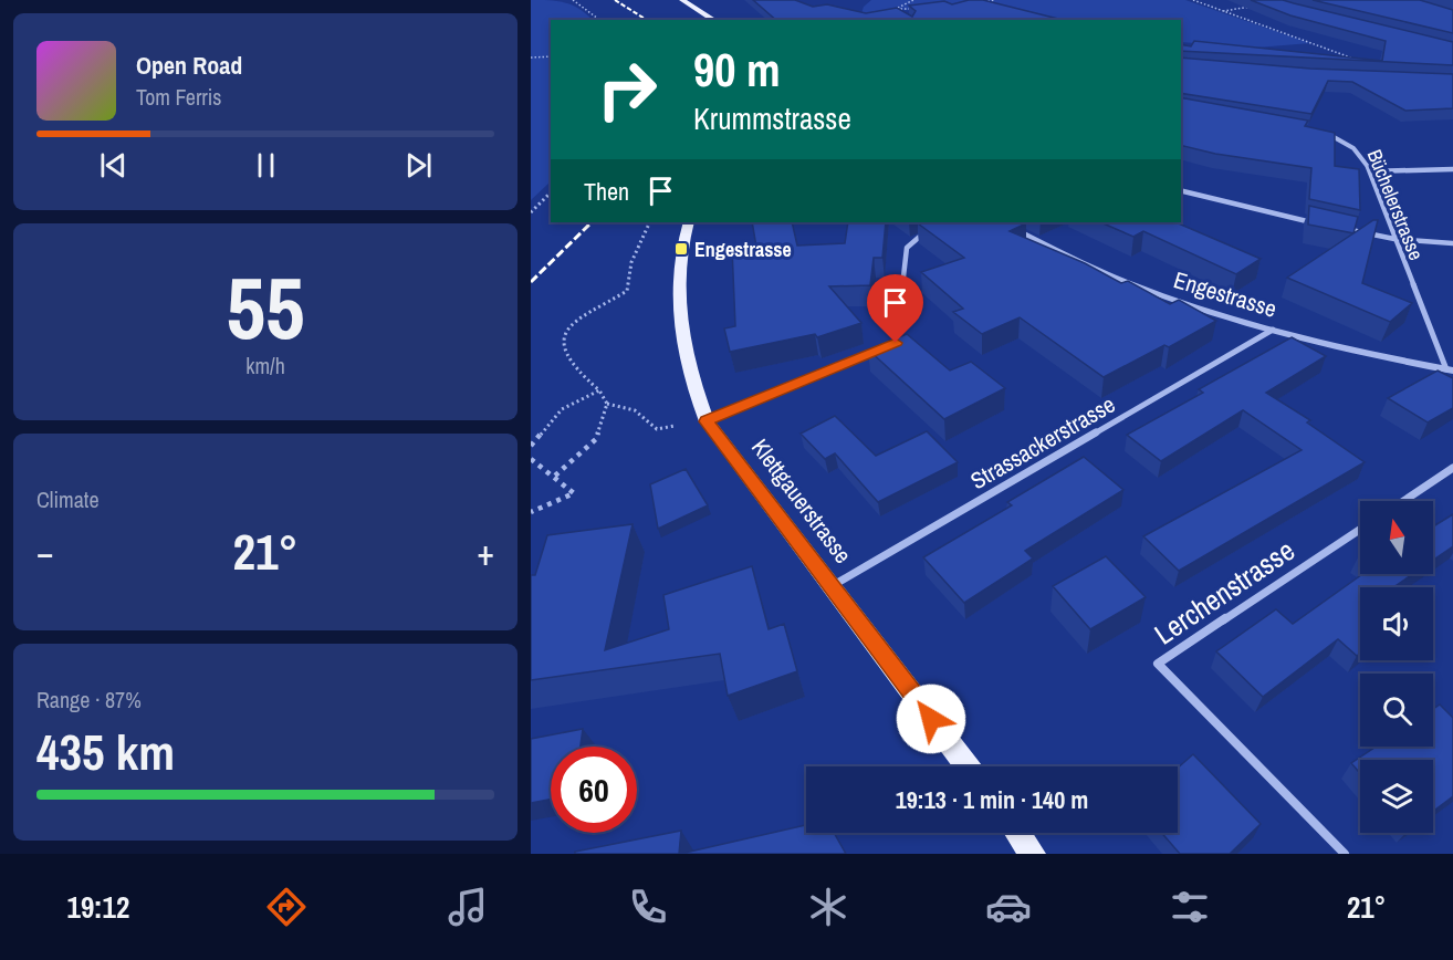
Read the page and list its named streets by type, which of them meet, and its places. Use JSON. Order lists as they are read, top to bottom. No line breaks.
{"streets":{"main road":["Klettgauerstrasse"],"street":["Büchelerstrasse","Engestrasse","Strassackerstrasse","Lerchenstrasse"]},"crossings":[["Büchelerstrasse","Engestrasse"],["Engestrasse","Strassackerstrasse"],["Strassackerstrasse","Klettgauerstrasse"]],"places":{"transit":["Engestrasse"]},"north":"top","page":{"turn":["90 m","Krummstrasse"],"song":["Open Road","Tom Ferris"],"then":"Then","tile":[["55","km/h"],"Climate",["Range · 87%","435 km"]],"heat":["−","21°","+"],"limit":"60","trip":"19:13 · 1 min · 140 m","tabs":["19:12","21°"]}}
